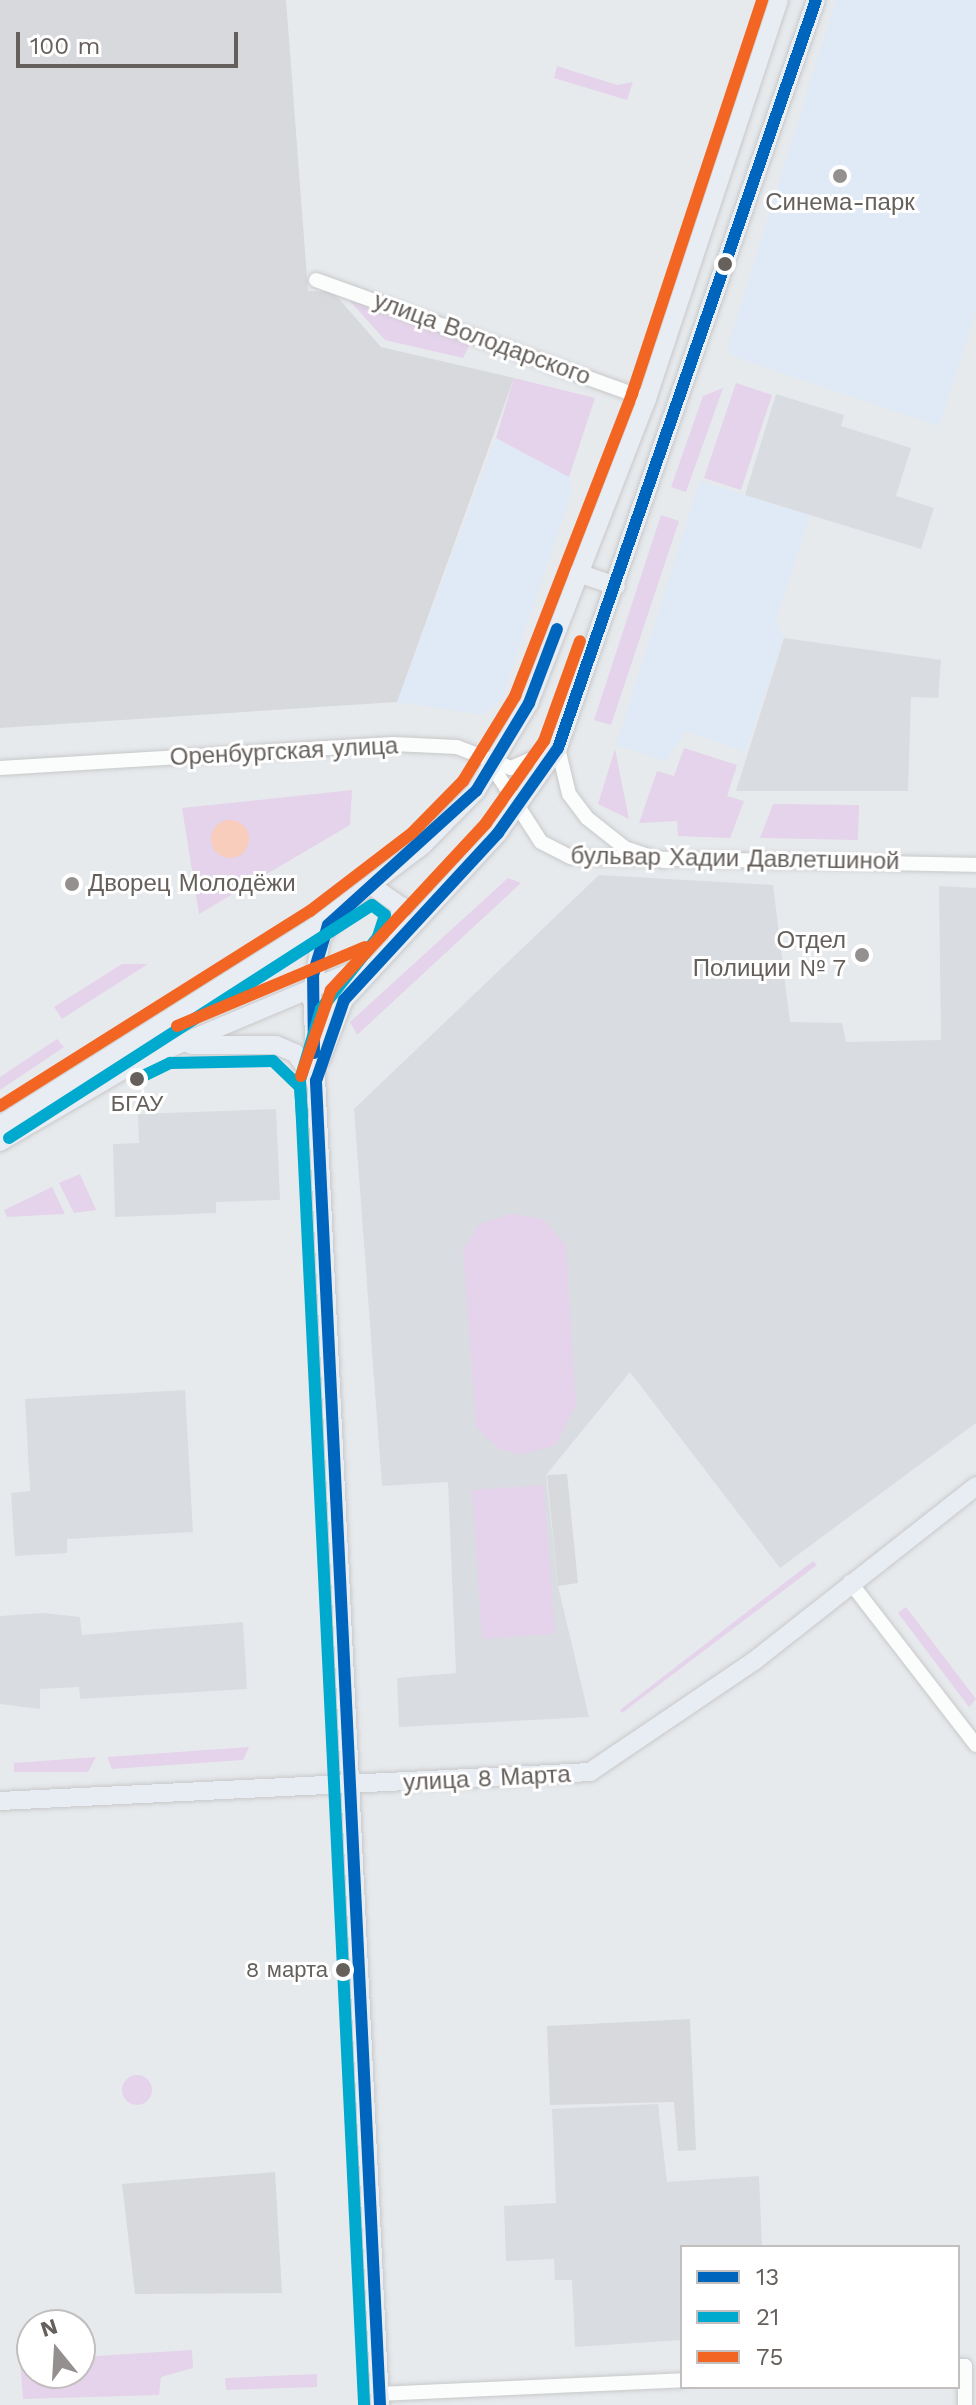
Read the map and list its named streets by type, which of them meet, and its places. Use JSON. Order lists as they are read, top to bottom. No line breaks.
{"streets":{"main road":["улица 8 Марта"],"street":["улица Володарского","Оренбургская улица","бульвар Хадии Давлетшиной"]},"crossings":[["Оренбургская улица","бульвар Хадии Давлетшиной"]],"places":["Синема-парк","Дворец Молодёжи","Отдел Полиции № 7","БГАУ","8 марта"],"lines":["transit line 13","transit line 75","transit line 21"],"legend":["13","21","75"],"scale_bar":"100 m","north":"top"}
